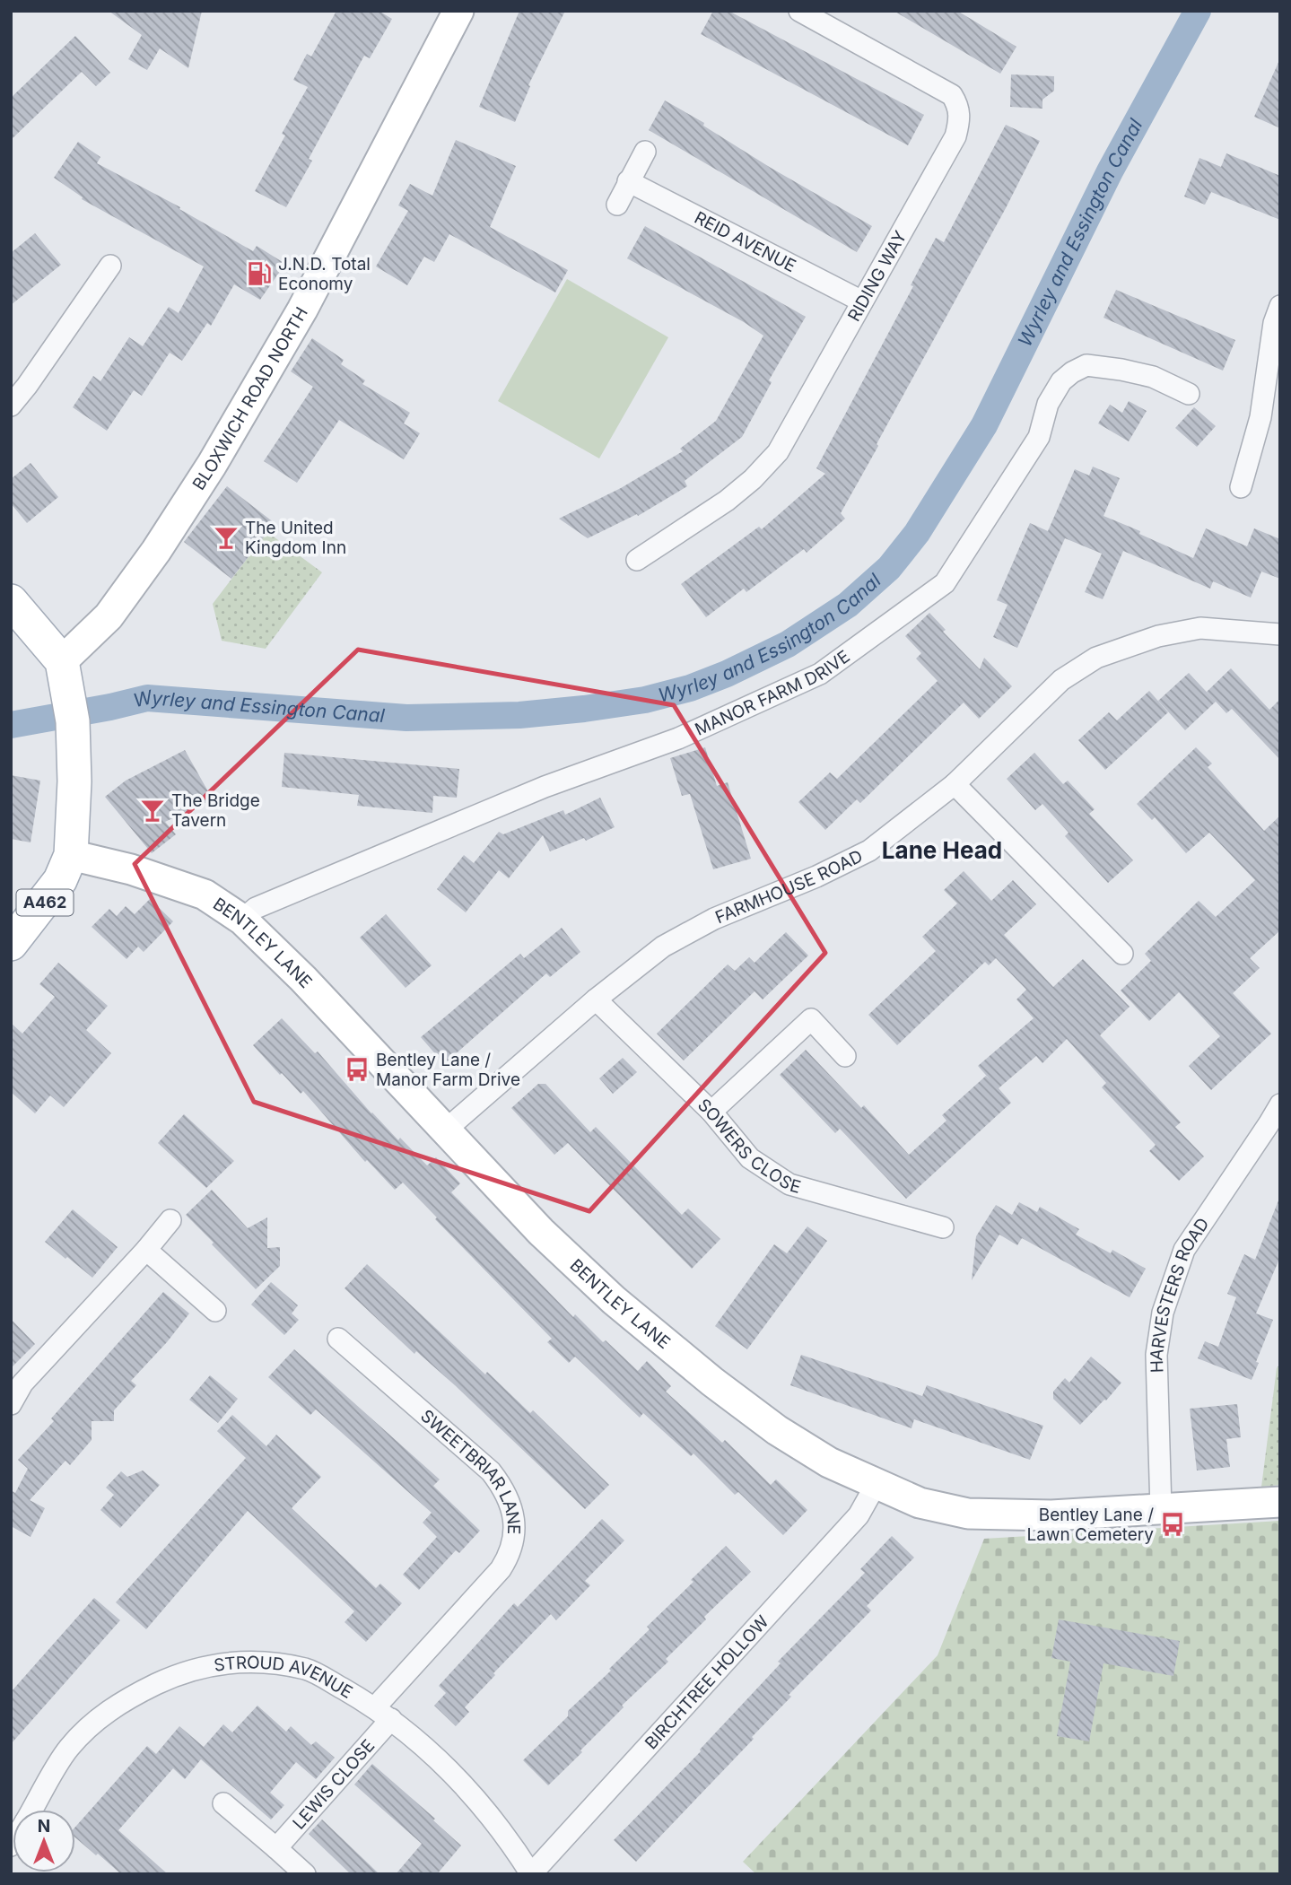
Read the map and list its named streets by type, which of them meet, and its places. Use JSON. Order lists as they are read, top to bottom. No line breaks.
{"streets":{"main road":["A462"],"street":["REID AVENUE","RIDING WAY","BLOXWICH ROAD NORTH","MANOR FARM DRIVE","FARMHOUSE ROAD","BENTLEY LANE","SOWERS CLOSE","HARVESTERS ROAD","SWEETBRIAR LANE","BIRCHTREE HOLLOW","STROUD AVENUE","LEWIS CLOSE"]},"crossings":[["REID AVENUE","RIDING WAY"],["BLOXWICH ROAD NORTH","A462"],["MANOR FARM DRIVE","BENTLEY LANE"],["FARMHOUSE ROAD","BENTLEY LANE"],["FARMHOUSE ROAD","SOWERS CLOSE"],["A462","BENTLEY LANE"],["BENTLEY LANE","HARVESTERS ROAD"],["BENTLEY LANE","BIRCHTREE HOLLOW"],["SWEETBRIAR LANE","STROUD AVENUE"],["SWEETBRIAR LANE","LEWIS CLOSE"],["BIRCHTREE HOLLOW","STROUD AVENUE"],["STROUD AVENUE","LEWIS CLOSE"]],"districts":["Lane Head"],"water":["Wyrley and Essington Canal"],"places":{"fuel station":["J.N.D. Total Economy"],"bar":["The United Kingdom Inn","The Bridge Tavern"],"bus stop":["Bentley Lane / Manor Farm Drive","Bentley Lane / Lawn Cemetery"]},"north":"top"}
